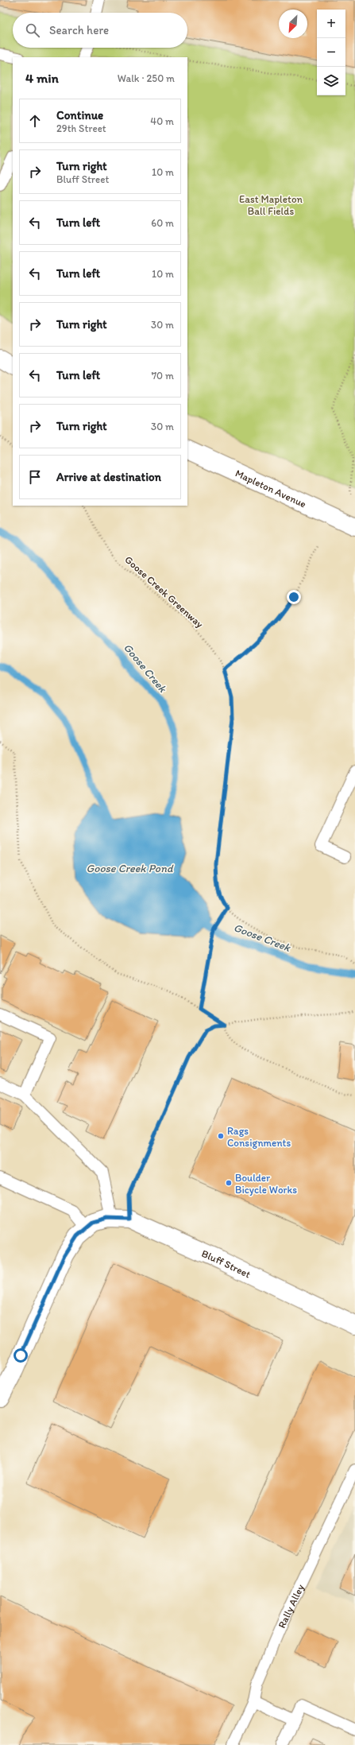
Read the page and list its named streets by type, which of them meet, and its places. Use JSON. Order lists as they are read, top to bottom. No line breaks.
{"streets":{"street":["Mapleton Avenue","Bluff Street"],"lane":["Rally Alley"],"path":["Goose Creek Greenway"]},"water":["Goose Creek","Goose Creek Pond"],"parks":["East Mapleton Ball Fields"],"places":["Rags Consignments","Boulder Bicycle Works"],"north":"bottom left","page":{"map_buttons":["+","−"],"search":"Search here","heading":["4 min","Walk · 250 m"],"list":[["Continue","29th Street","40 m"],["Turn right","Bluff Street","10 m"],["Turn left","60 m"],["Turn left","10 m"],["Turn right","30 m"],["Turn left","70 m"],["Turn right","30 m"],"Arrive at destination"]}}
